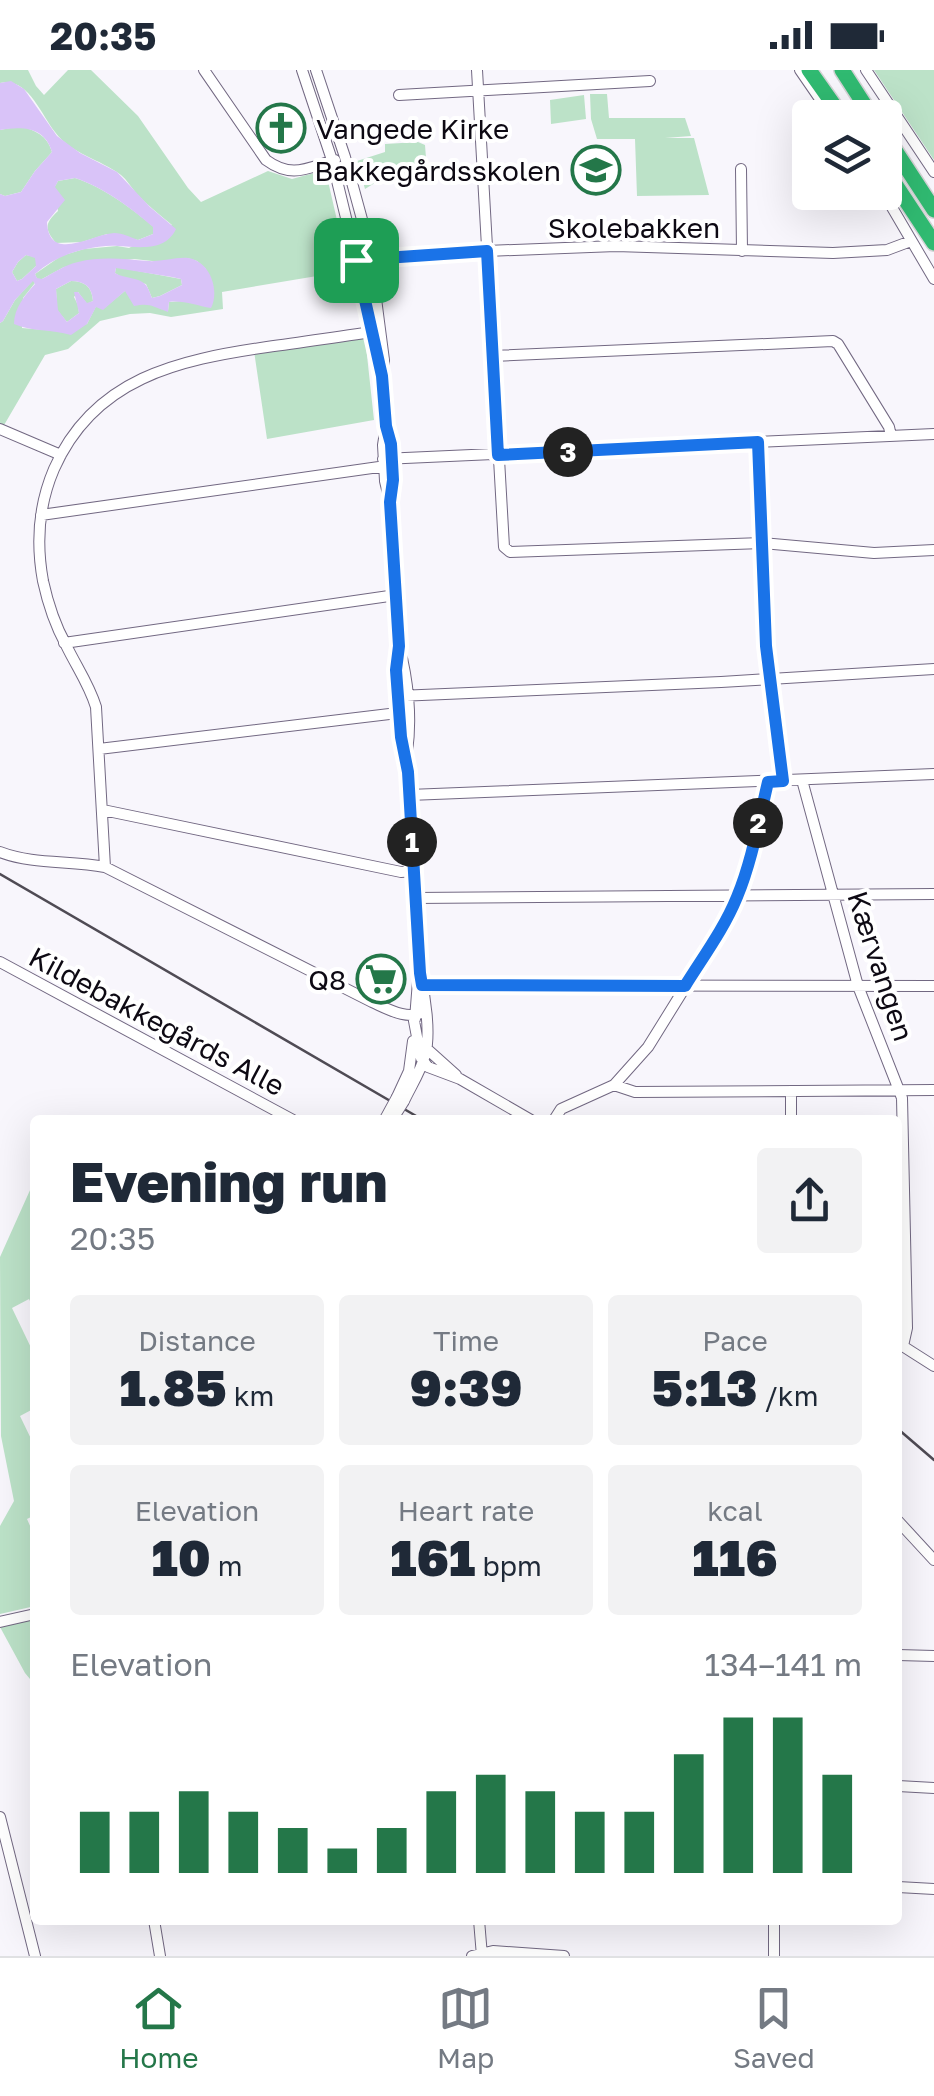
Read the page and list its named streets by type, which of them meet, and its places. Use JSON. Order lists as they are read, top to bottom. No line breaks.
{"streets":{"street":["Skolebakken","Kærvangen","Kildebakkegårds Alle"]},"places":{"church":["Vangede Kirke"],"school or university":["Bakkegårdsskolen"],"supermarket":["Q8"]},"page":{"status":"20:35","pins":["3","2","1"],"heading":["Evening run","20:35"],"stats":[["Distance","1.85 km"],["Time","9:39"],["Pace","5:13 /km"],["Elevation","10 m"],["Heart rate","161 bpm"],["kcal","116"]],"chart":["Elevation","134–141 m"],"tabs":["Home","Map","Saved"]}}
